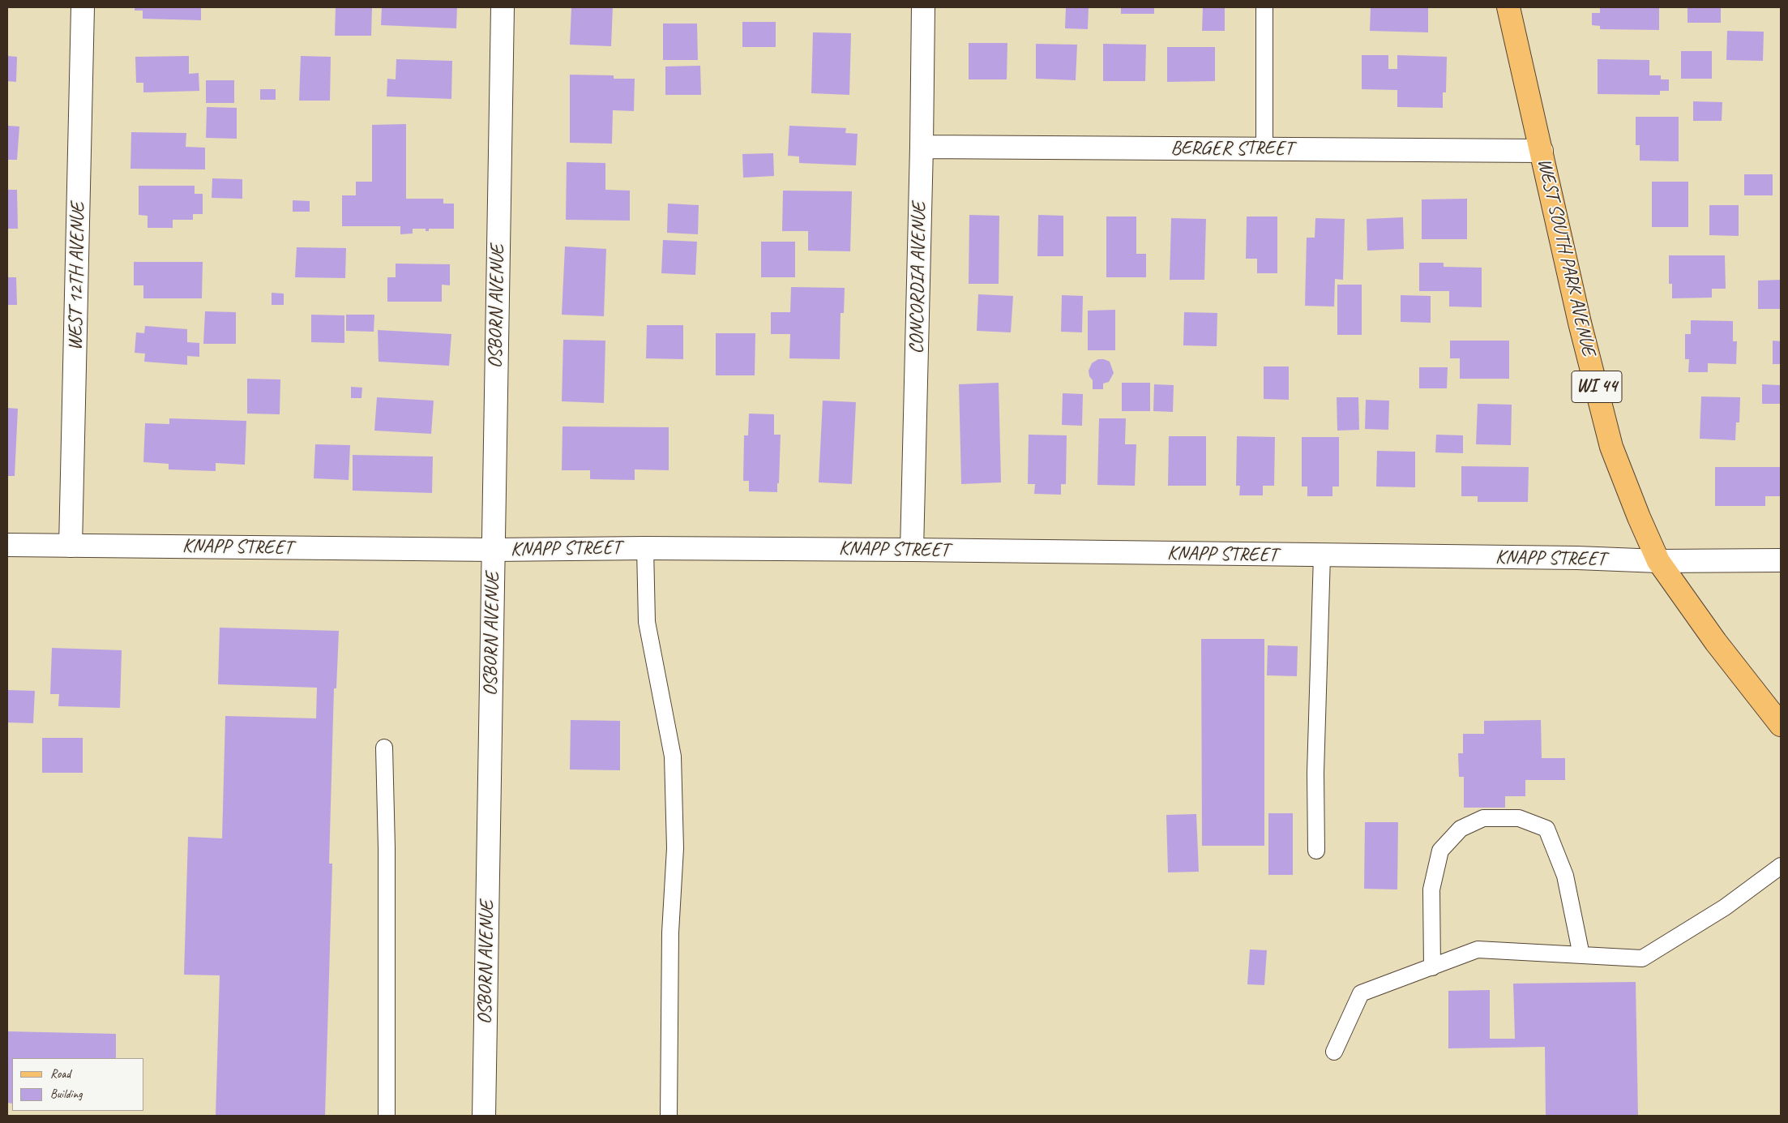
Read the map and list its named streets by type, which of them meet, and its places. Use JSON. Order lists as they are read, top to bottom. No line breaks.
{"streets":{"main road":["WEST SOUTH PARK AVENUE","WI 44"],"street":["BERGER STREET","WEST 12TH AVENUE","CONCORDIA AVENUE","OSBORN AVENUE","KNAPP STREET"]},"crossings":[["BERGER STREET","WEST SOUTH PARK AVENUE"],["BERGER STREET","CONCORDIA AVENUE"],["WEST SOUTH PARK AVENUE","KNAPP STREET"],["WEST 12TH AVENUE","KNAPP STREET"],["CONCORDIA AVENUE","KNAPP STREET"],["OSBORN AVENUE","KNAPP STREET"]],"legend":["Road","Building"]}
